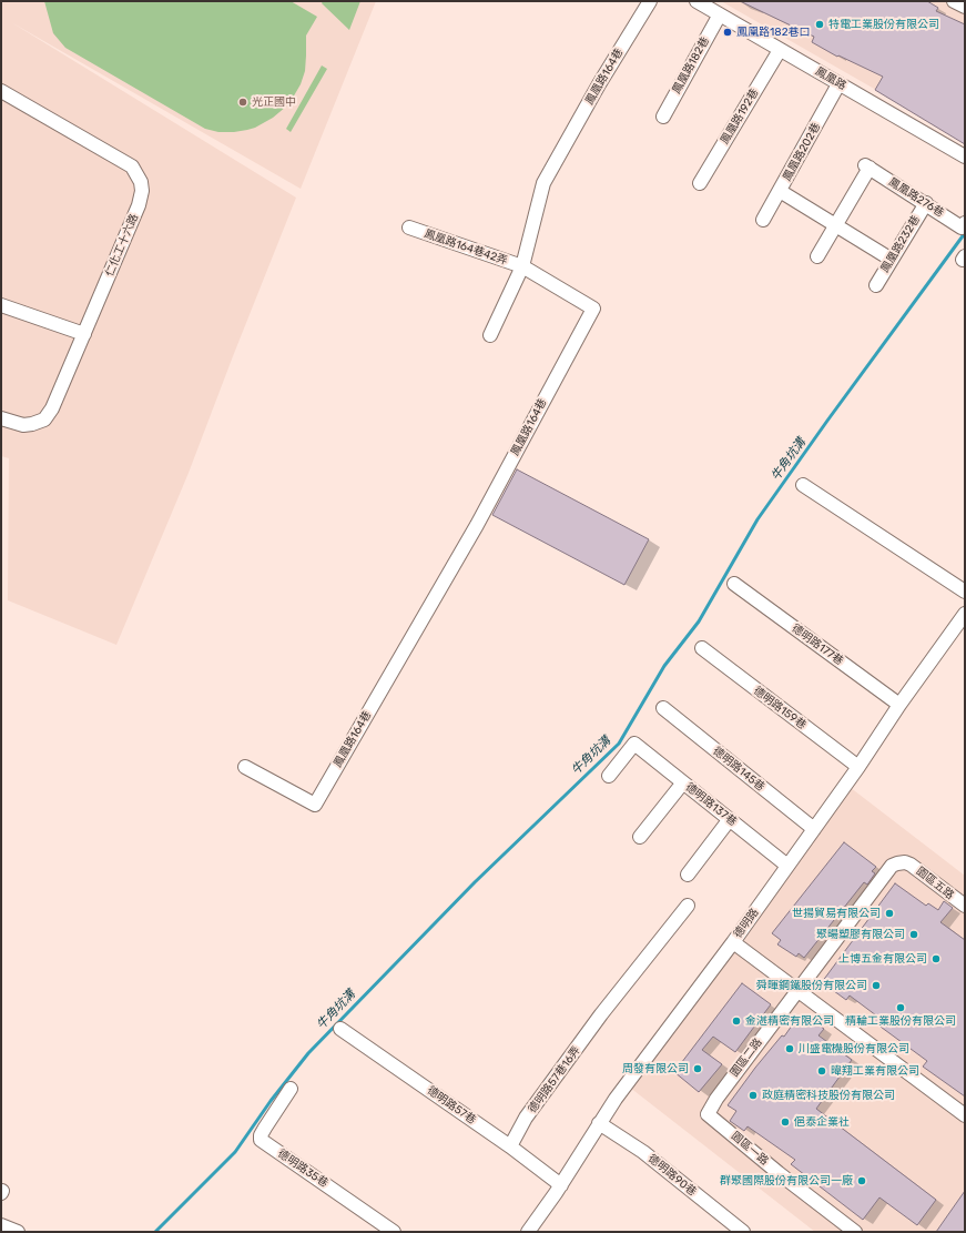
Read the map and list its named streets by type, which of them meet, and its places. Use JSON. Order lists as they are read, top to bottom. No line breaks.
{"streets":{"street":["鳳凰路182巷","鳳凰路164巷","鳳凰路","鳳凰路192巷","鳳凰路202巷","鳳凰路276巷","鳳凰路232巷","仁化工十六路","鳳凰路164巷42弄","德明路177巷","德明路159巷","德明路145巷","德明路137巷","園區五路","德明路","園區二路","德明路57巷16弄","德明路57巷","園區一路","德明路35巷","德明路90巷"]},"crossings":[["鳳凰路182巷","鳳凰路"],["鳳凰路164巷","鳳凰路164巷42弄"],["鳳凰路","鳳凰路192巷"],["鳳凰路","鳳凰路202巷"],["鳳凰路276巷","鳳凰路232巷"],["德明路177巷","德明路"],["德明路159巷","德明路"],["德明路145巷","德明路"],["德明路137巷","德明路"],["園區五路","園區二路"],["德明路","德明路57巷"],["德明路","德明路90巷"],["園區二路","園區一路"],["德明路57巷16弄","德明路57巷"]],"water":["牛角坑溝"],"places":["特電工業股份有限公司","鳳凰路182巷口","光正國中","世揚貿易有限公司","聚暘塑膠有限公司","上博五金有限公司","舜暉鋼鐵股份有限公司","精輪工業股份有限公司","金湛精密有限公司","川盛電機股份有限公司","周發有限公司","暐翔工業有限公司","政庭精密科技股份有限公司","俋泰企業社","群聚國際股份有限公司一廠"]}
